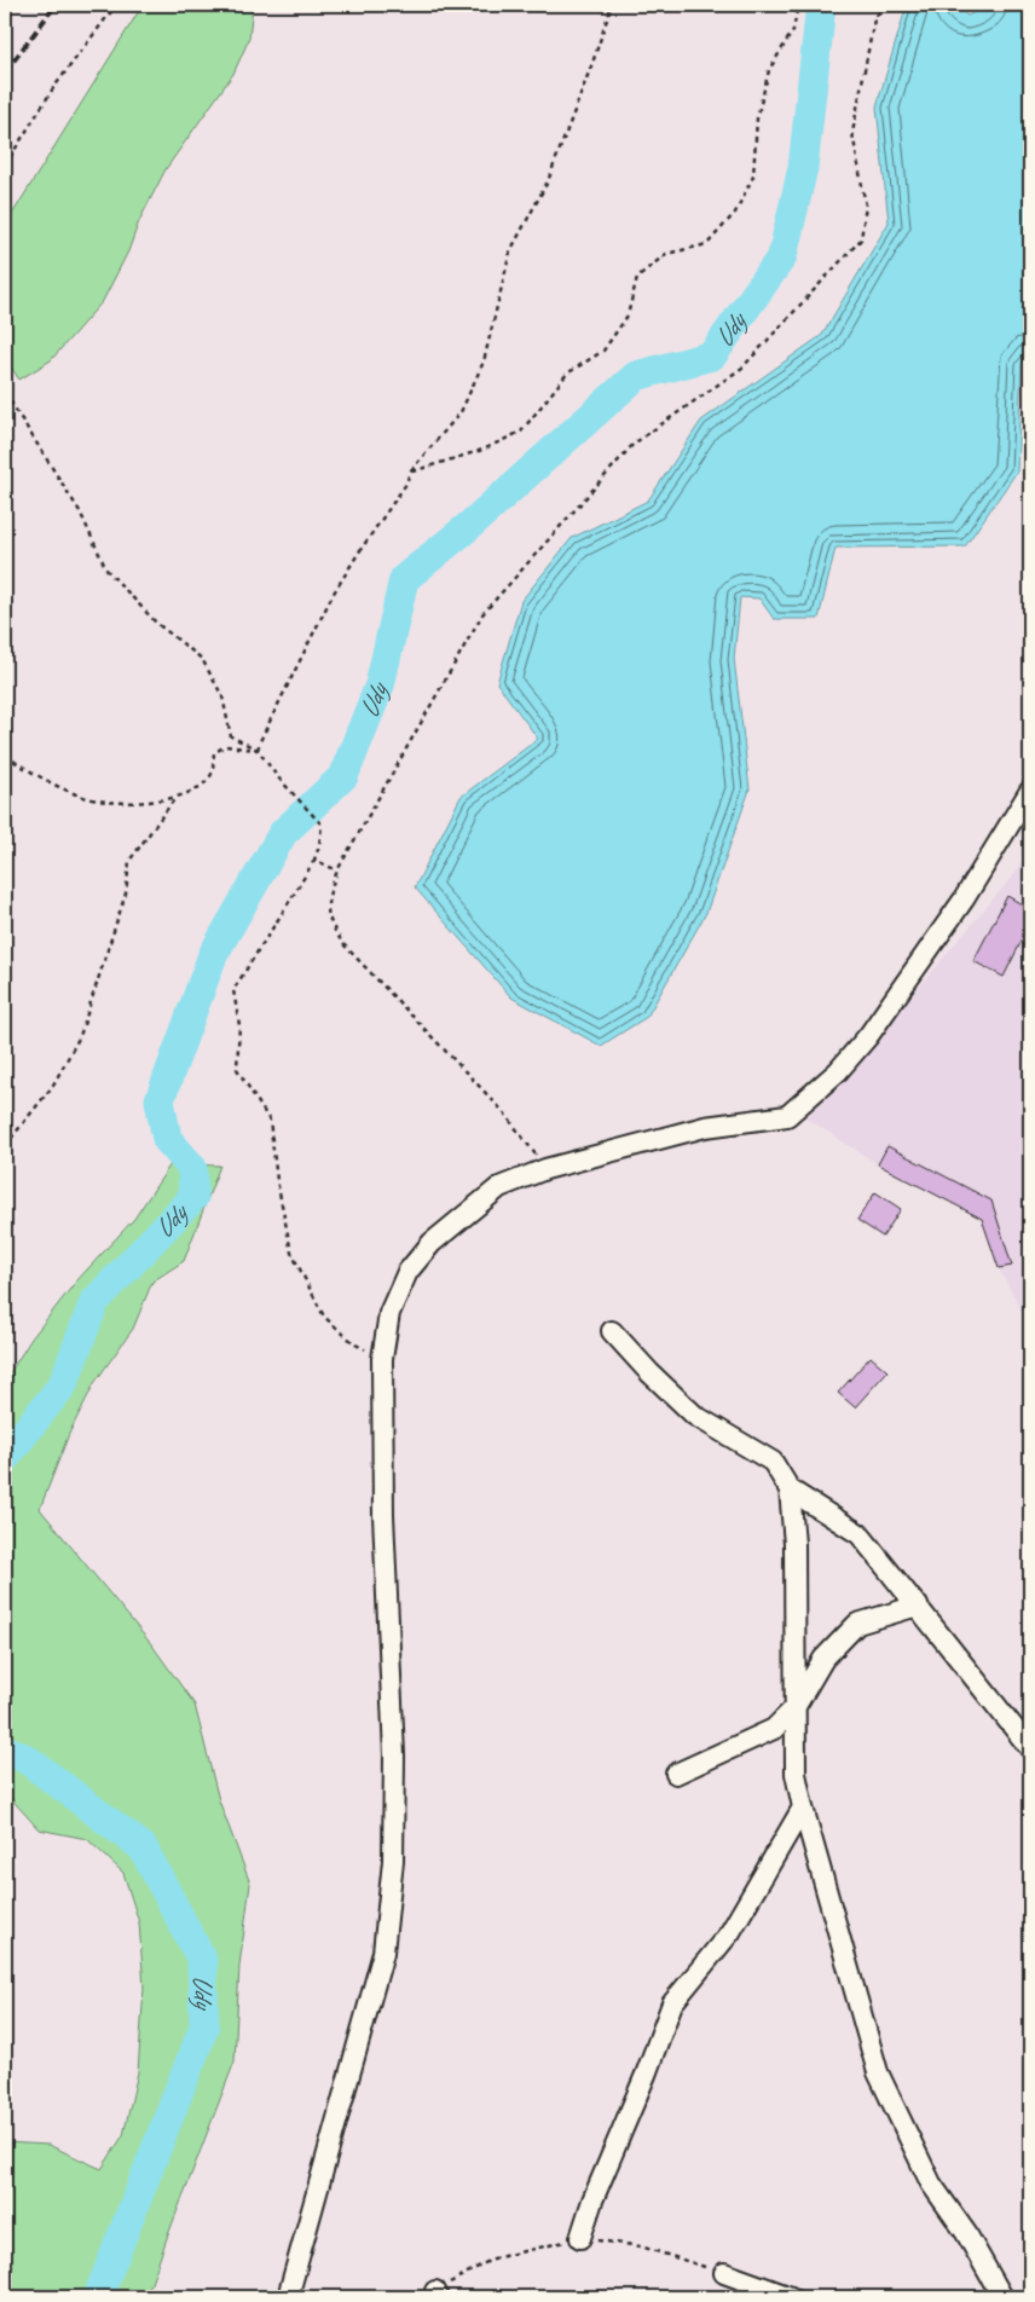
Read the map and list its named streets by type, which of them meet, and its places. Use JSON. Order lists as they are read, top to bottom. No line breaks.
{"water":["Udy"]}
